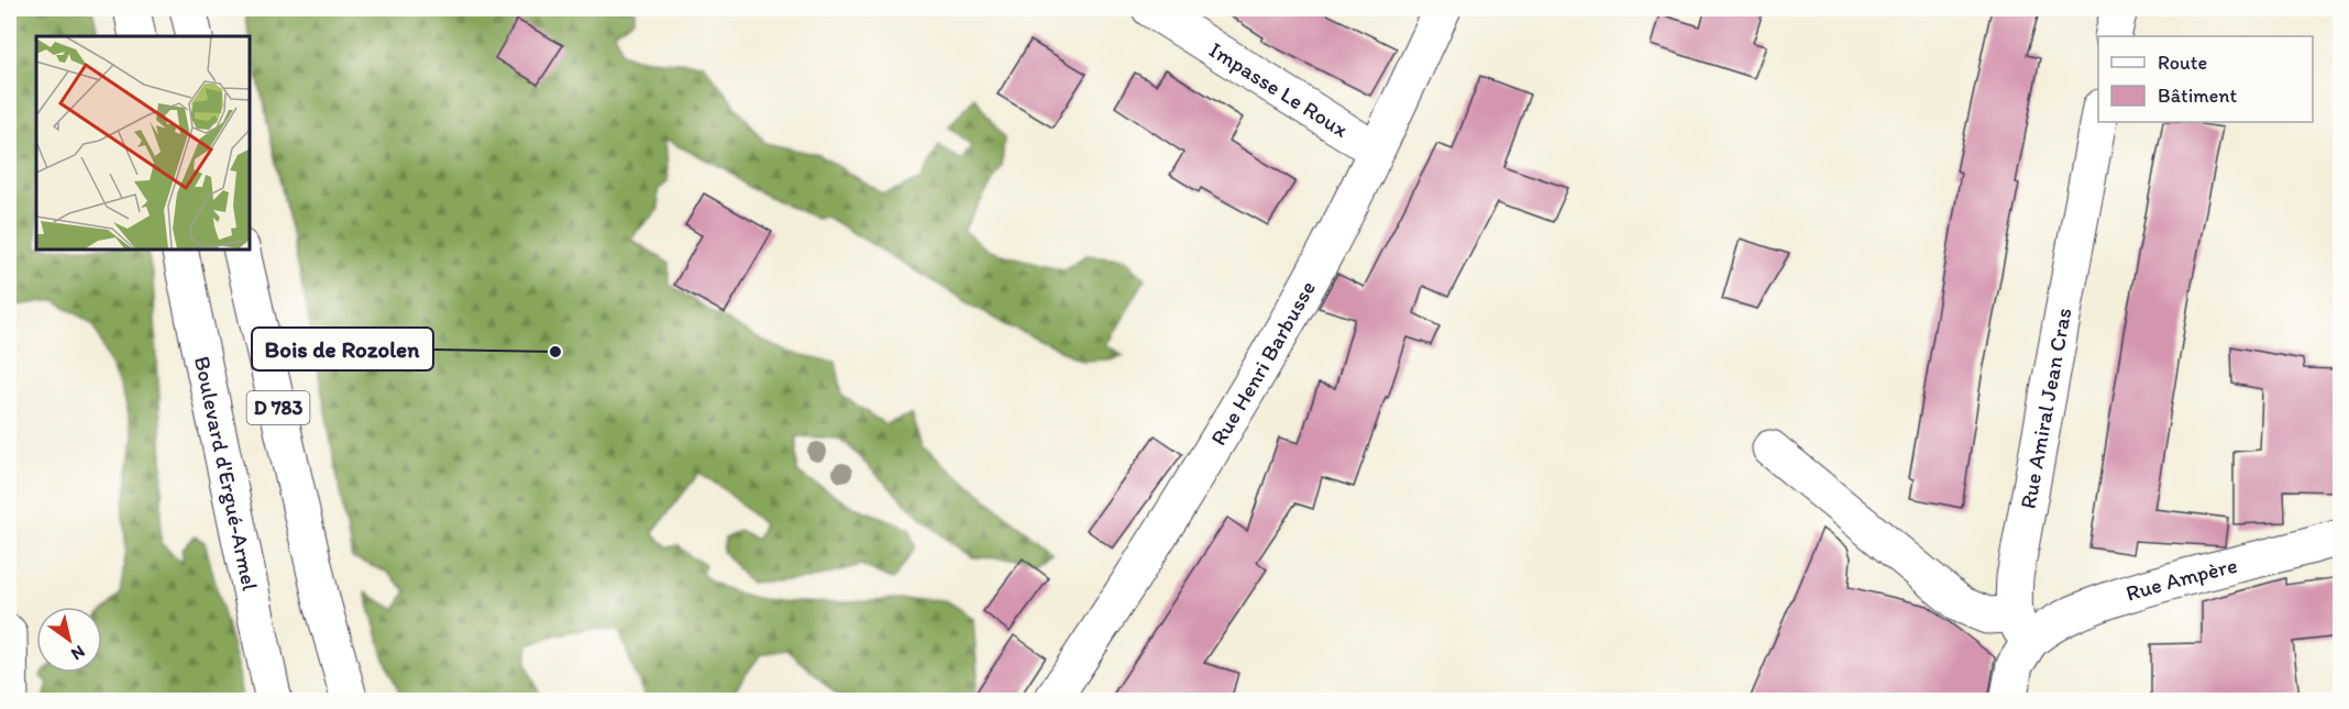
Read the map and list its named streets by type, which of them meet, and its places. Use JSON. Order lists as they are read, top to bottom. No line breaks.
{"streets":{"street":["Impasse Le Roux","Rue Henri Barbusse","D 783","Rue Amiral Jean Cras","Boulevard d'Ergué-Armel","Rue Ampère"]},"crossings":[["Impasse Le Roux","Rue Henri Barbusse"],["Rue Amiral Jean Cras","Rue Ampère"]],"places":["Bois de Rozolen"],"legend":["Route","Bâtiment"],"north":"bottom right"}
